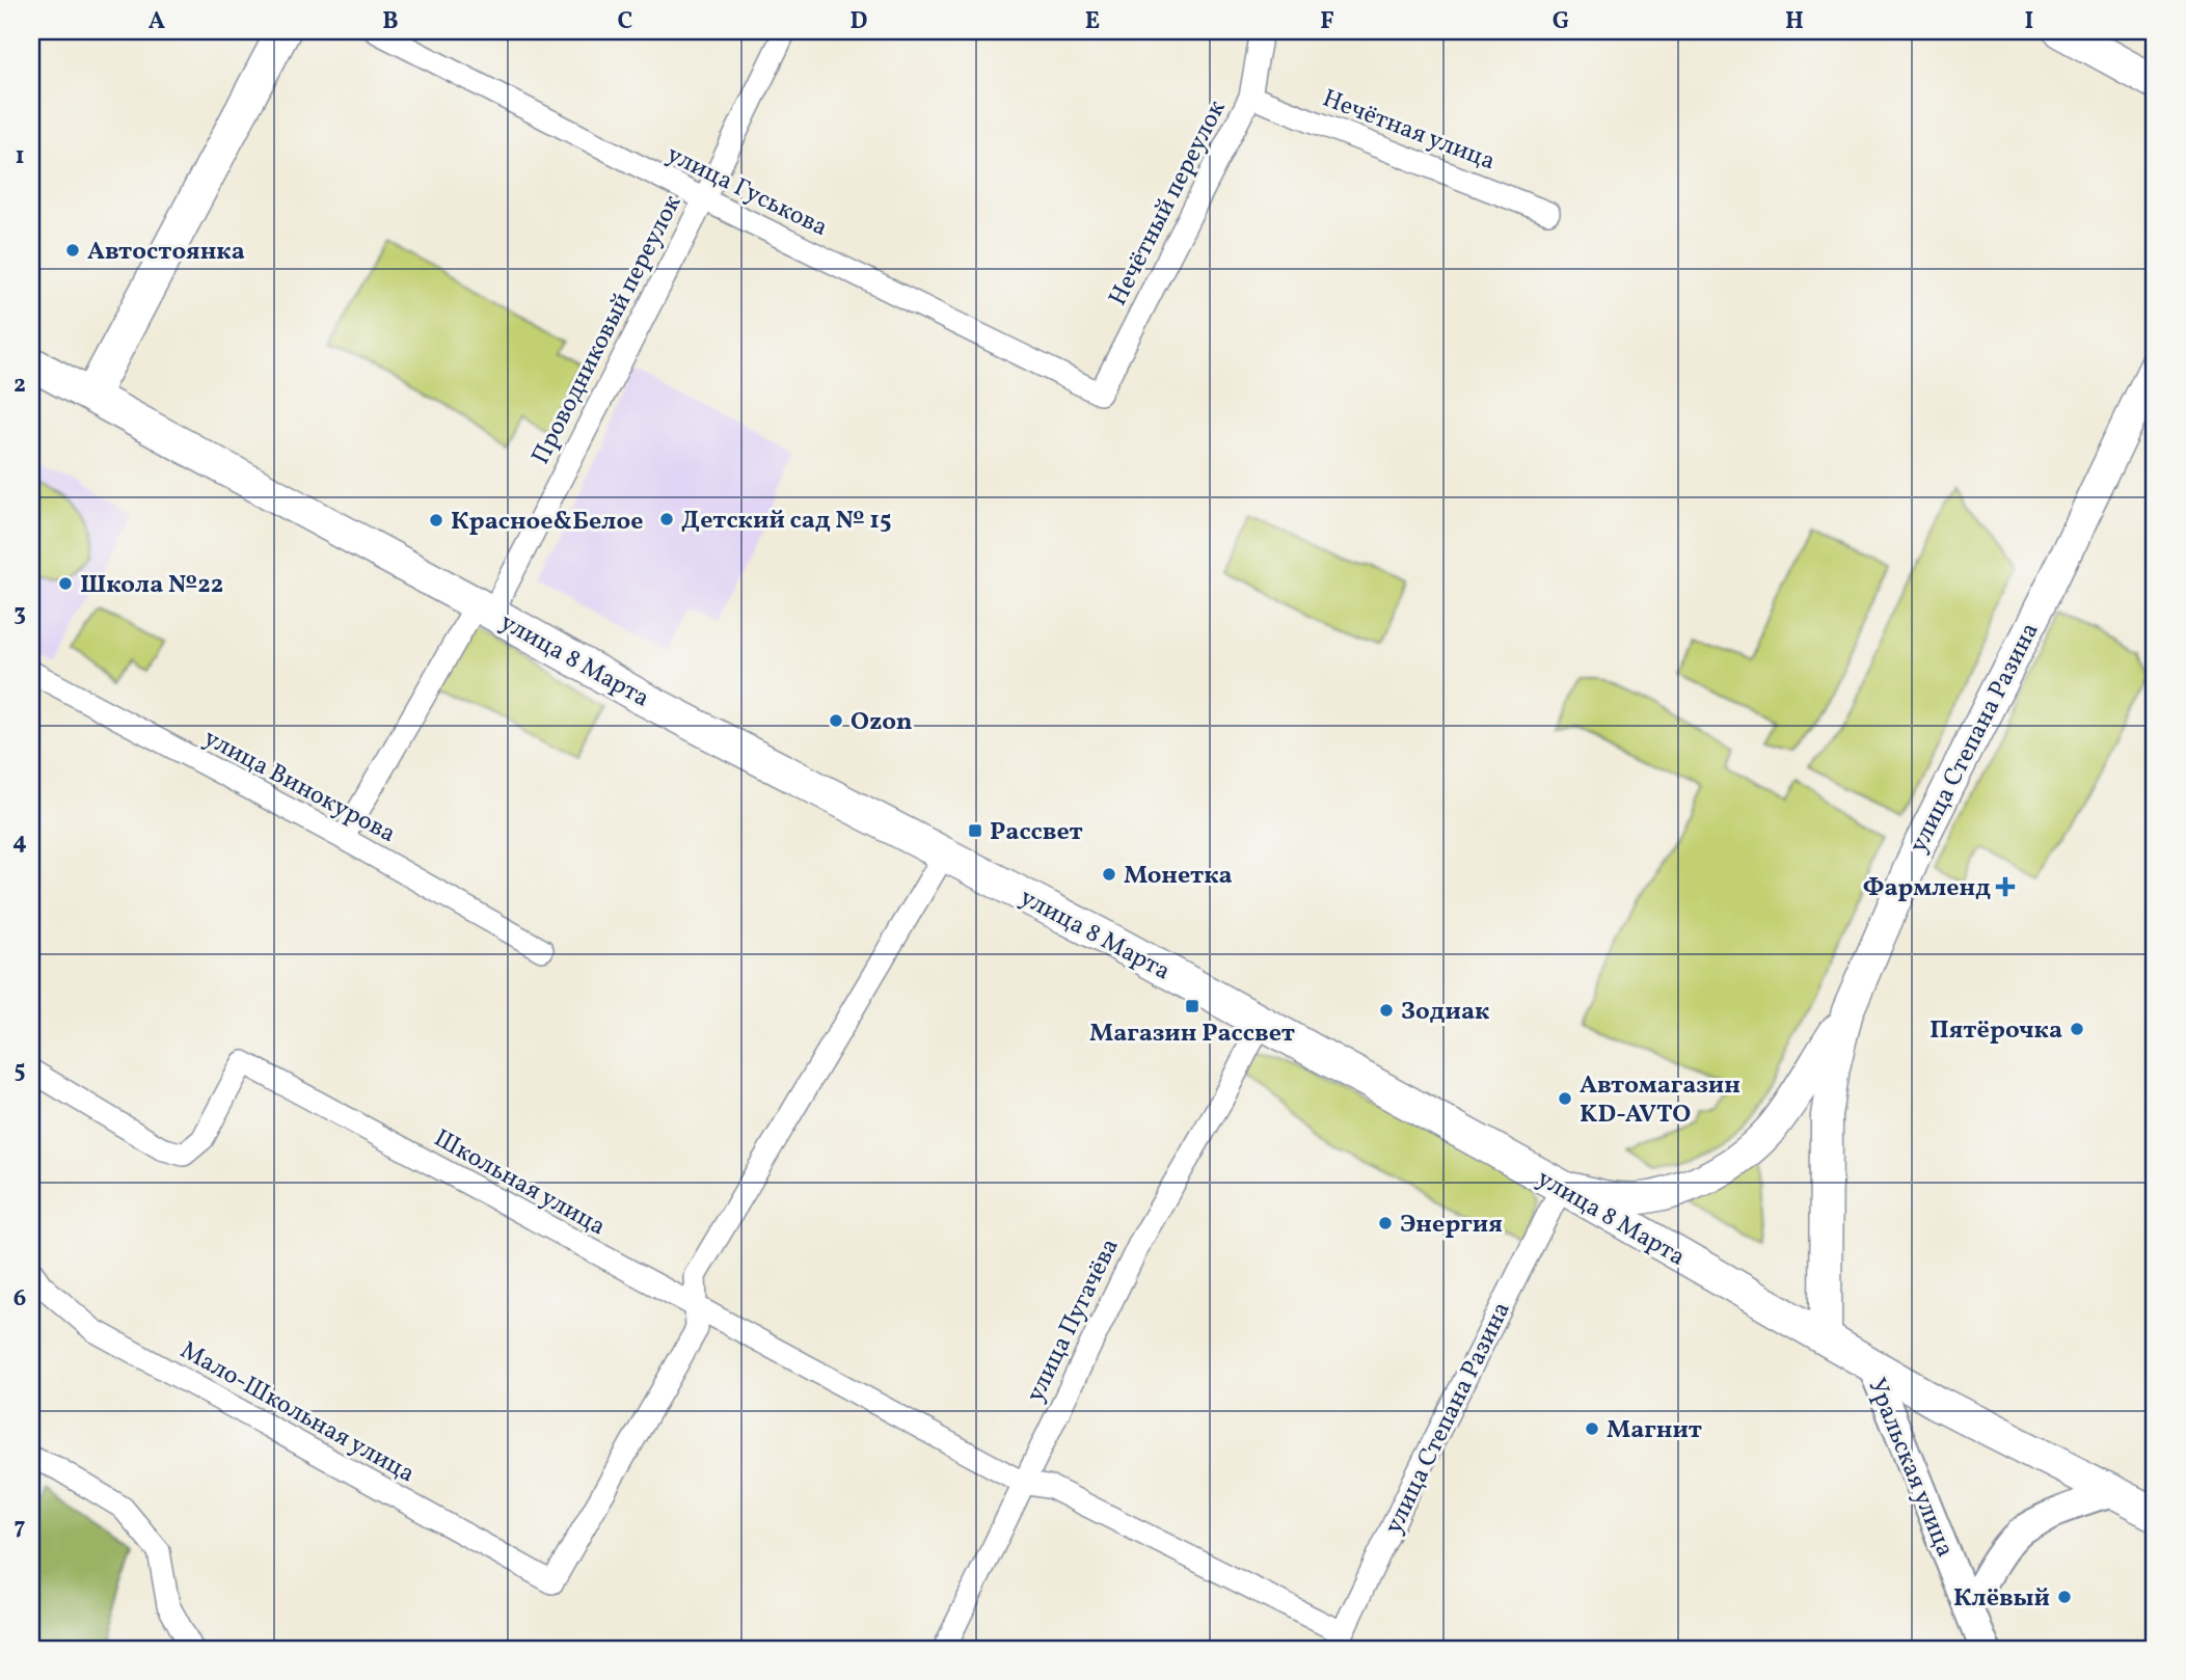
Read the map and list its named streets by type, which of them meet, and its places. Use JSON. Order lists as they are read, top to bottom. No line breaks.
{"streets":{"main road":["улица 8 Марта","улица Степана Разина"],"street":["Нечётная улица","улица Гуськова","Нечётный переулок","Проводниковый переулок","улица Винокурова","Школьная улица","улица Пугачёва","Мало-Школьная улица","Уральская улица"]},"crossings":[["Нечётная улица","Нечётный переулок"],["улица Гуськова","Нечётный переулок"],["улица Гуськова","Проводниковый переулок"],["Проводниковый переулок","улица 8 Марта"],["Проводниковый переулок","улица Винокурова"],["улица 8 Марта","улица Степана Разина"],["улица 8 Марта","улица Пугачёва"],["улица 8 Марта","Уральская улица"],["улица Степана Разина","Школьная улица"],["Школьная улица","улица Пугачёва"],["Школьная улица","Мало-Школьная улица"]],"places":{"other":["Автостоянка","Детский сад № 15","Красное&Белое","Школа №22","Ozon","Монетка","Зодиак","Пятёрочка","Автомагазин KD-AVTO","Энергия","Магнит","Клёвый"],"transit":["Рассвет","Магазин Рассвет"],"health":["Фармленд"]},"grid":{"columns":["A","B","C","D","E","F","G","H","I"],"rows":["1","2","3","4","5","6","7"]}}
